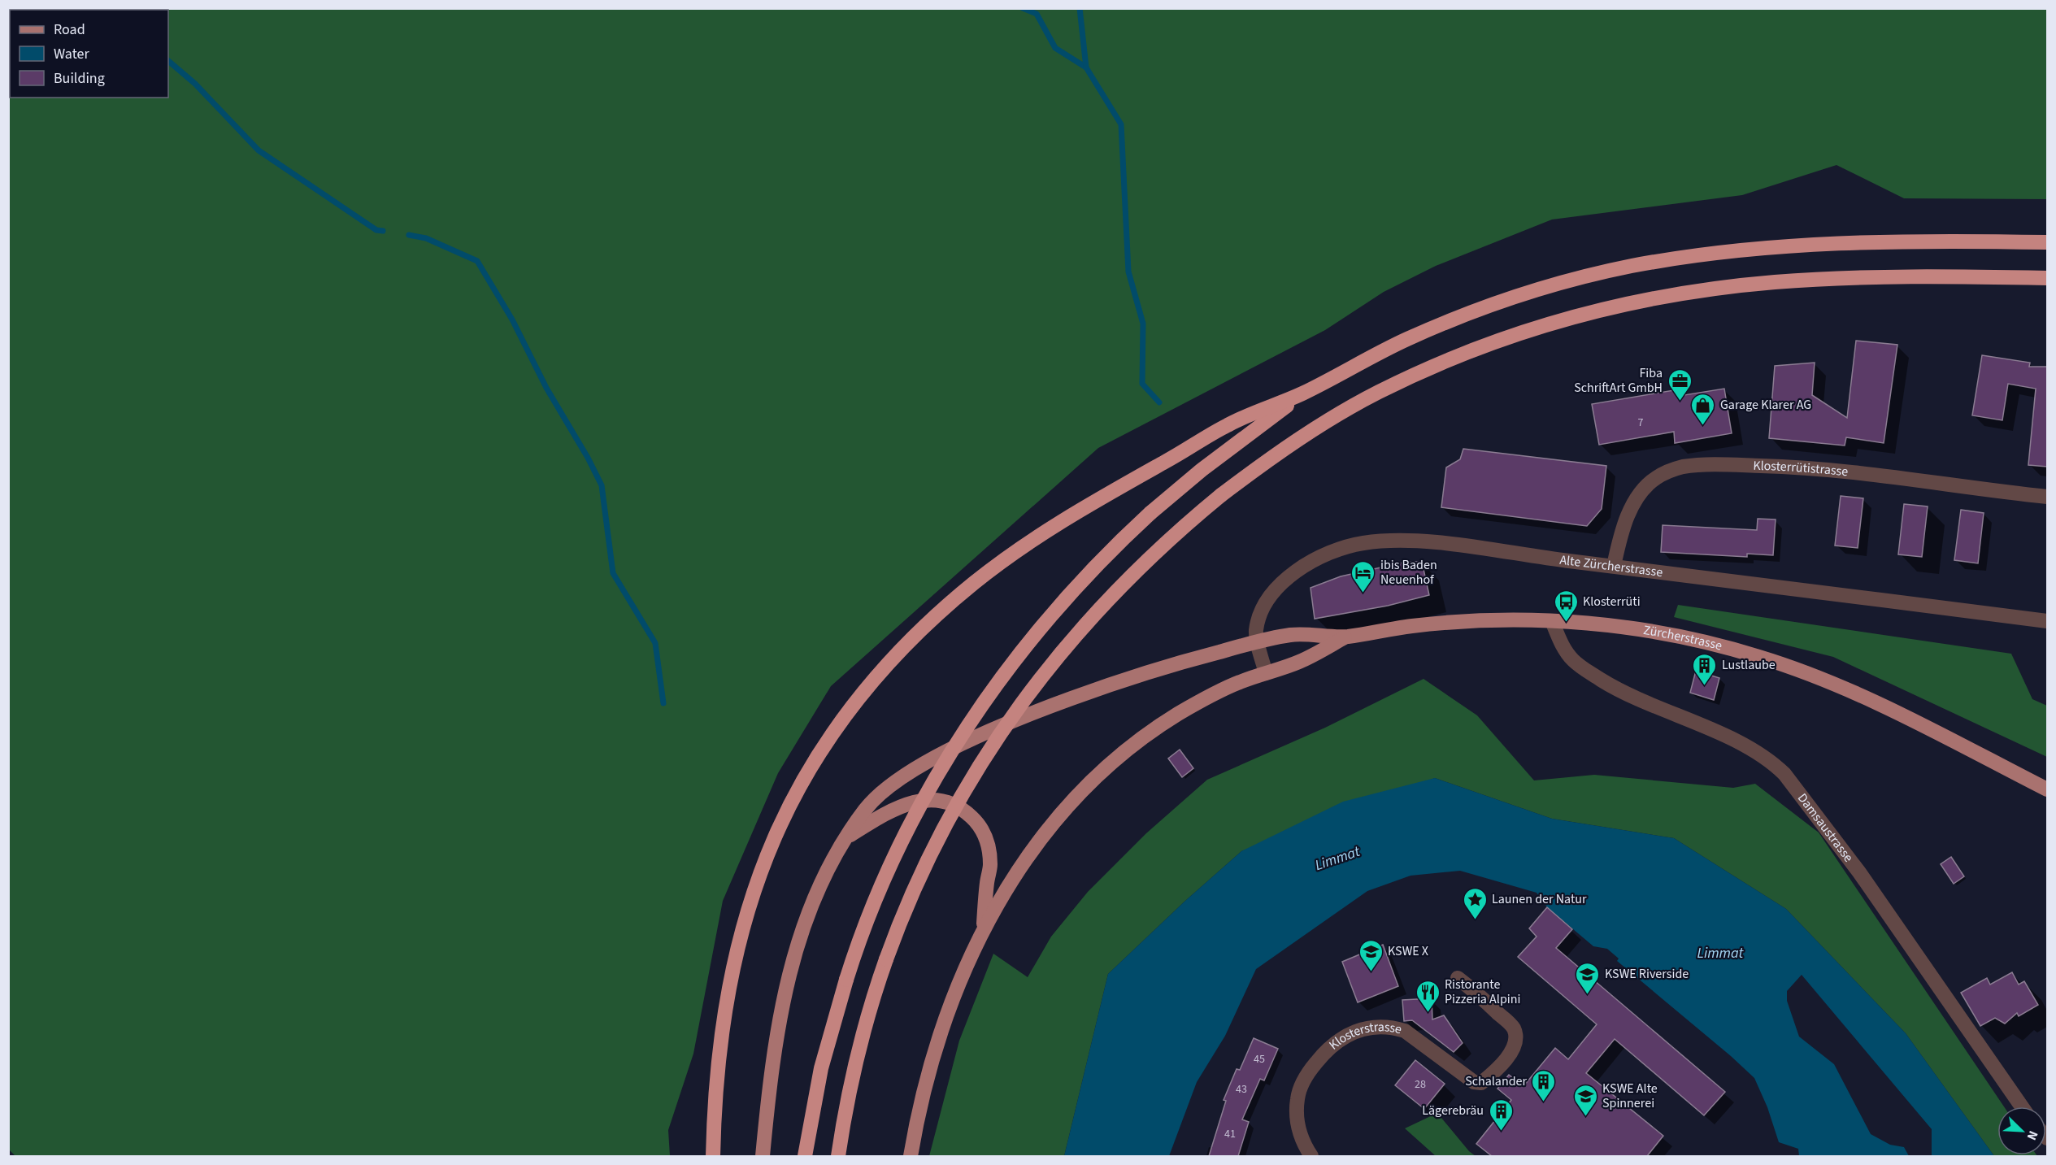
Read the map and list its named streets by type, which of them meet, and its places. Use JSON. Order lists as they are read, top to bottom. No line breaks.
{"streets":{"main road":["Zürcherstrasse"],"street":["Klosterrütistrasse","Alte Zürcherstrasse","Damsaustrasse","Klosterstrasse"]},"crossings":[["Klosterrütistrasse","Alte Zürcherstrasse"],["Zürcherstrasse","Damsaustrasse"]],"water":["Limmat"],"places":{"office":["Fiba SchriftArt GmbH"],"shop":["Garage Klarer AG"],"hotel":["ibis Baden Neuenhof"],"bus stop":["Klosterrüti"],"building":["Lustlaube","Schalander","Lägerebräu"],"place":["Launen der Natur"],"school or university":["KSWE X","KSWE Riverside","KSWE Alte Spinnerei"],"restaurant":["Ristorante Pizzeria Alpini"]},"house_numbers":["7","45","28","43","41"],"legend":["Road","Water","Building"],"north":"bottom right"}
